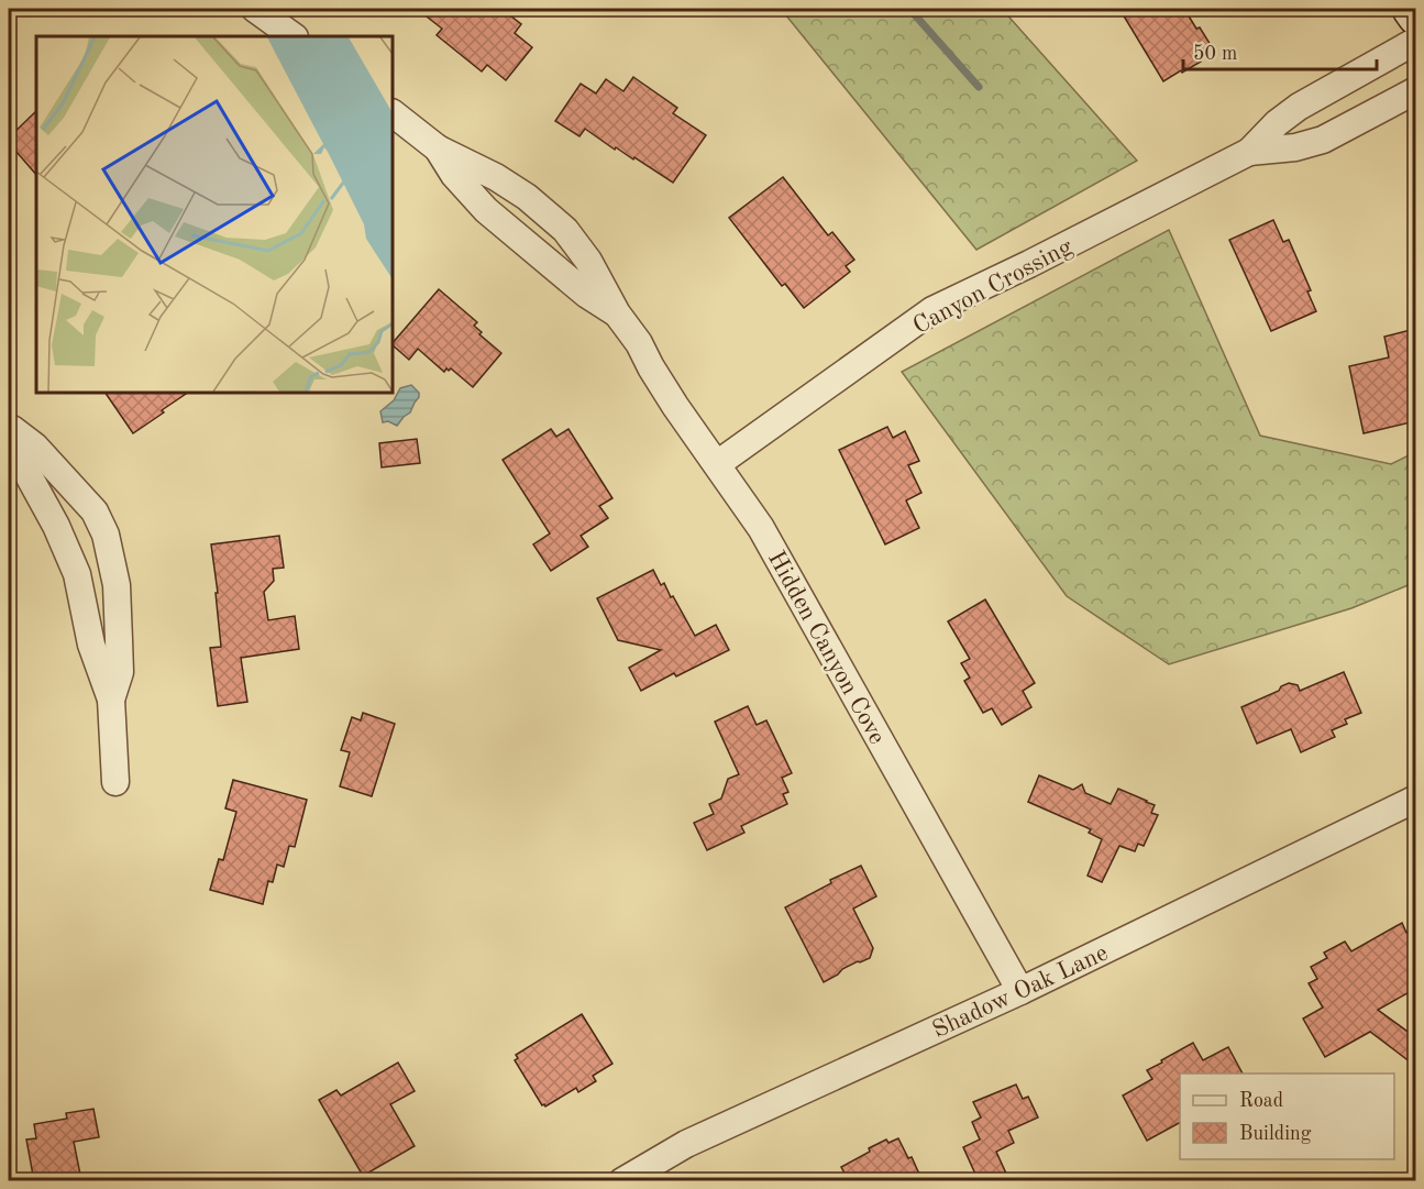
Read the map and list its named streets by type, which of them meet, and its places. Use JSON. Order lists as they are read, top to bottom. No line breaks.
{"streets":{"street":["Canyon Crossing","Hidden Canyon Cove","Shadow Oak Lane"]},"crossings":[["Canyon Crossing","Hidden Canyon Cove"],["Hidden Canyon Cove","Shadow Oak Lane"]],"legend":["Road","Building"],"scale_bar":"50 m"}
